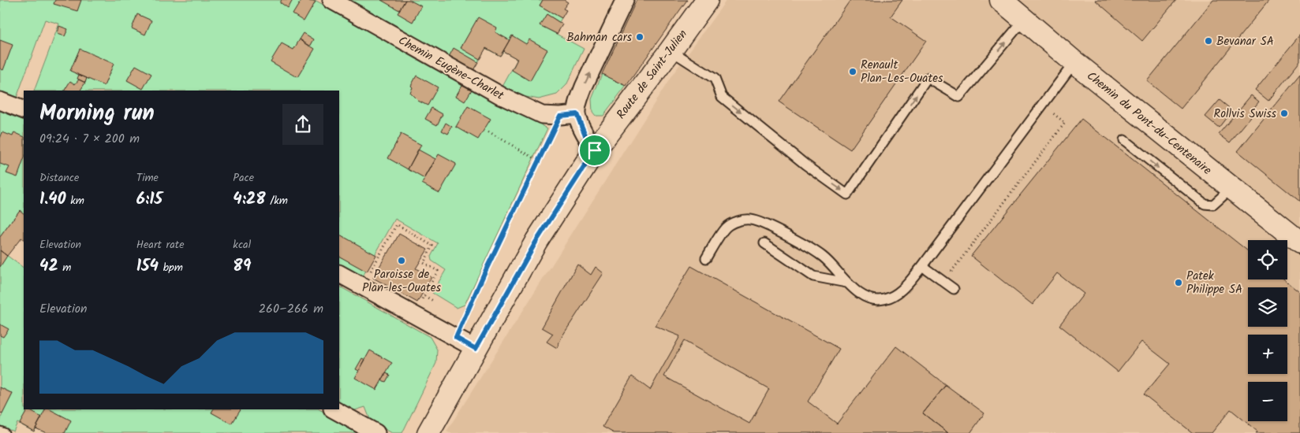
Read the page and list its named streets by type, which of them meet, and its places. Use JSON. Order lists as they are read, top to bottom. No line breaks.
{"streets":{"main road":["Route de Saint-Julien","Chemin du Pont-du-Centenaire"],"street":["Chemin Eugène-Charlet"]},"places":["Bahman cars","Bevanar SA","Renault Plan-Les-Ouates","Rollvis Swiss","Paroisse de Plan-les-Ouates","Patek Philippe SA"],"page":{"heading":["Morning run","09:24 · 7 × 200 m"],"stats":[["Distance","1.40 km"],["Time","6:15"],["Pace","4:28 /km"],["Elevation","42 m"],["Heart rate","154 bpm"],["kcal","89"]],"map_buttons":["+","−"],"chart":["Elevation","260–266 m"]}}
